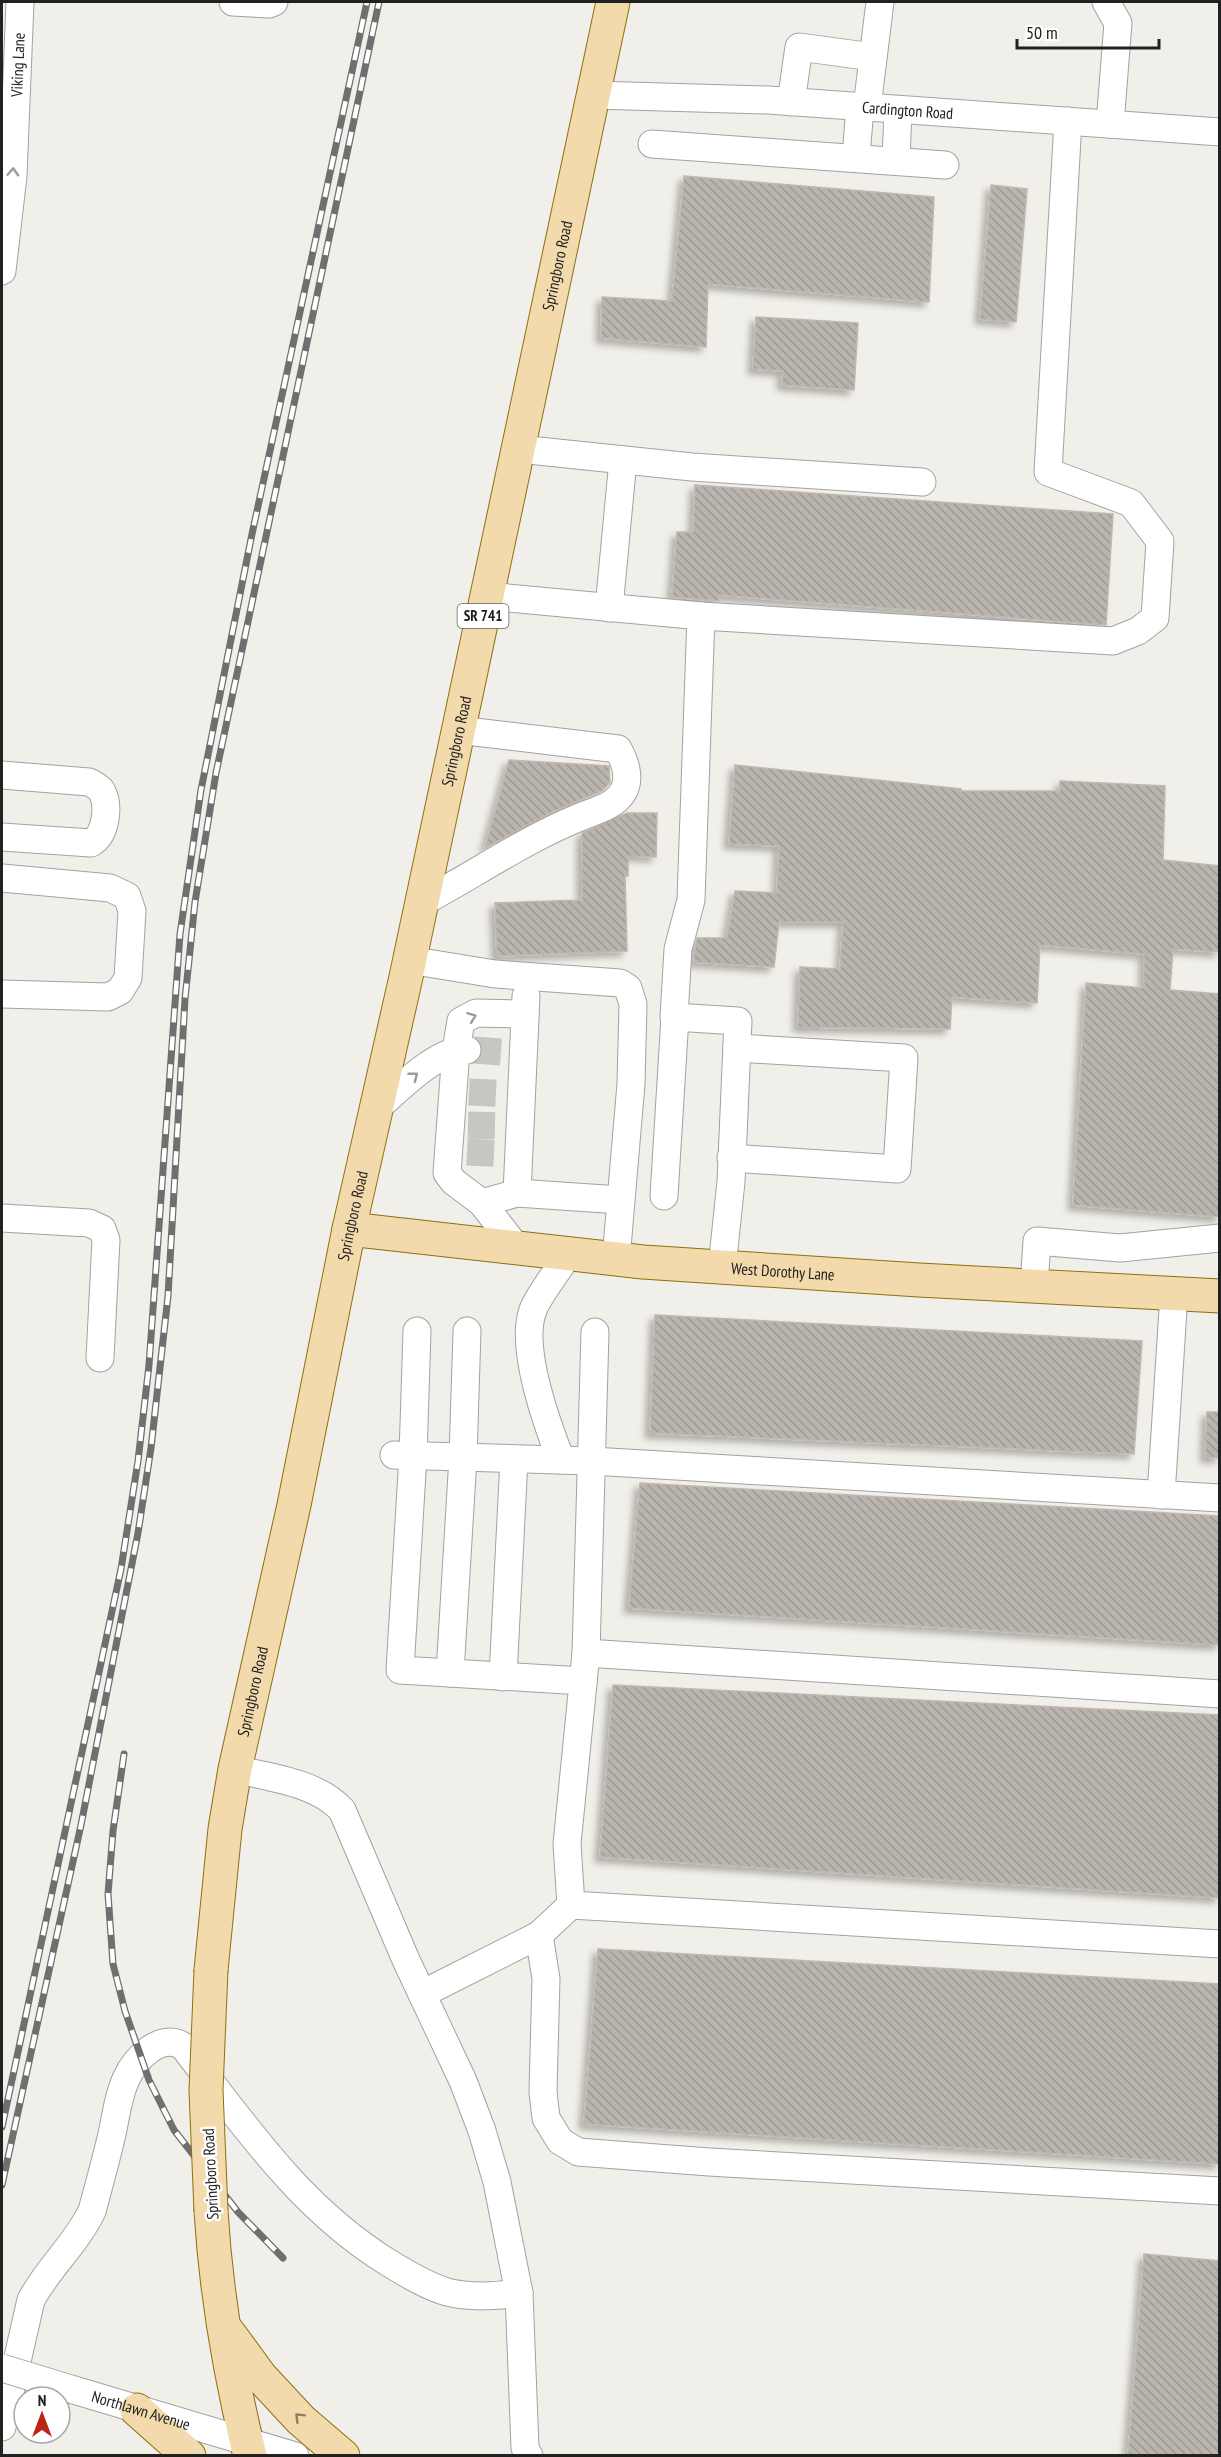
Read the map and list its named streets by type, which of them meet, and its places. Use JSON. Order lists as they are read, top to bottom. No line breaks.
{"streets":{"main road":["Springboro Road","SR 741","West Dorothy Lane"],"street":["Viking Lane","Cardington Road","Northlawn Avenue"]},"crossings":[["Cardington Road","Springboro Road"],["Springboro Road","West Dorothy Lane"],["Springboro Road","Northlawn Avenue"]],"one_way":["Viking Lane"],"scale_bar":"50 m","north":"top"}
